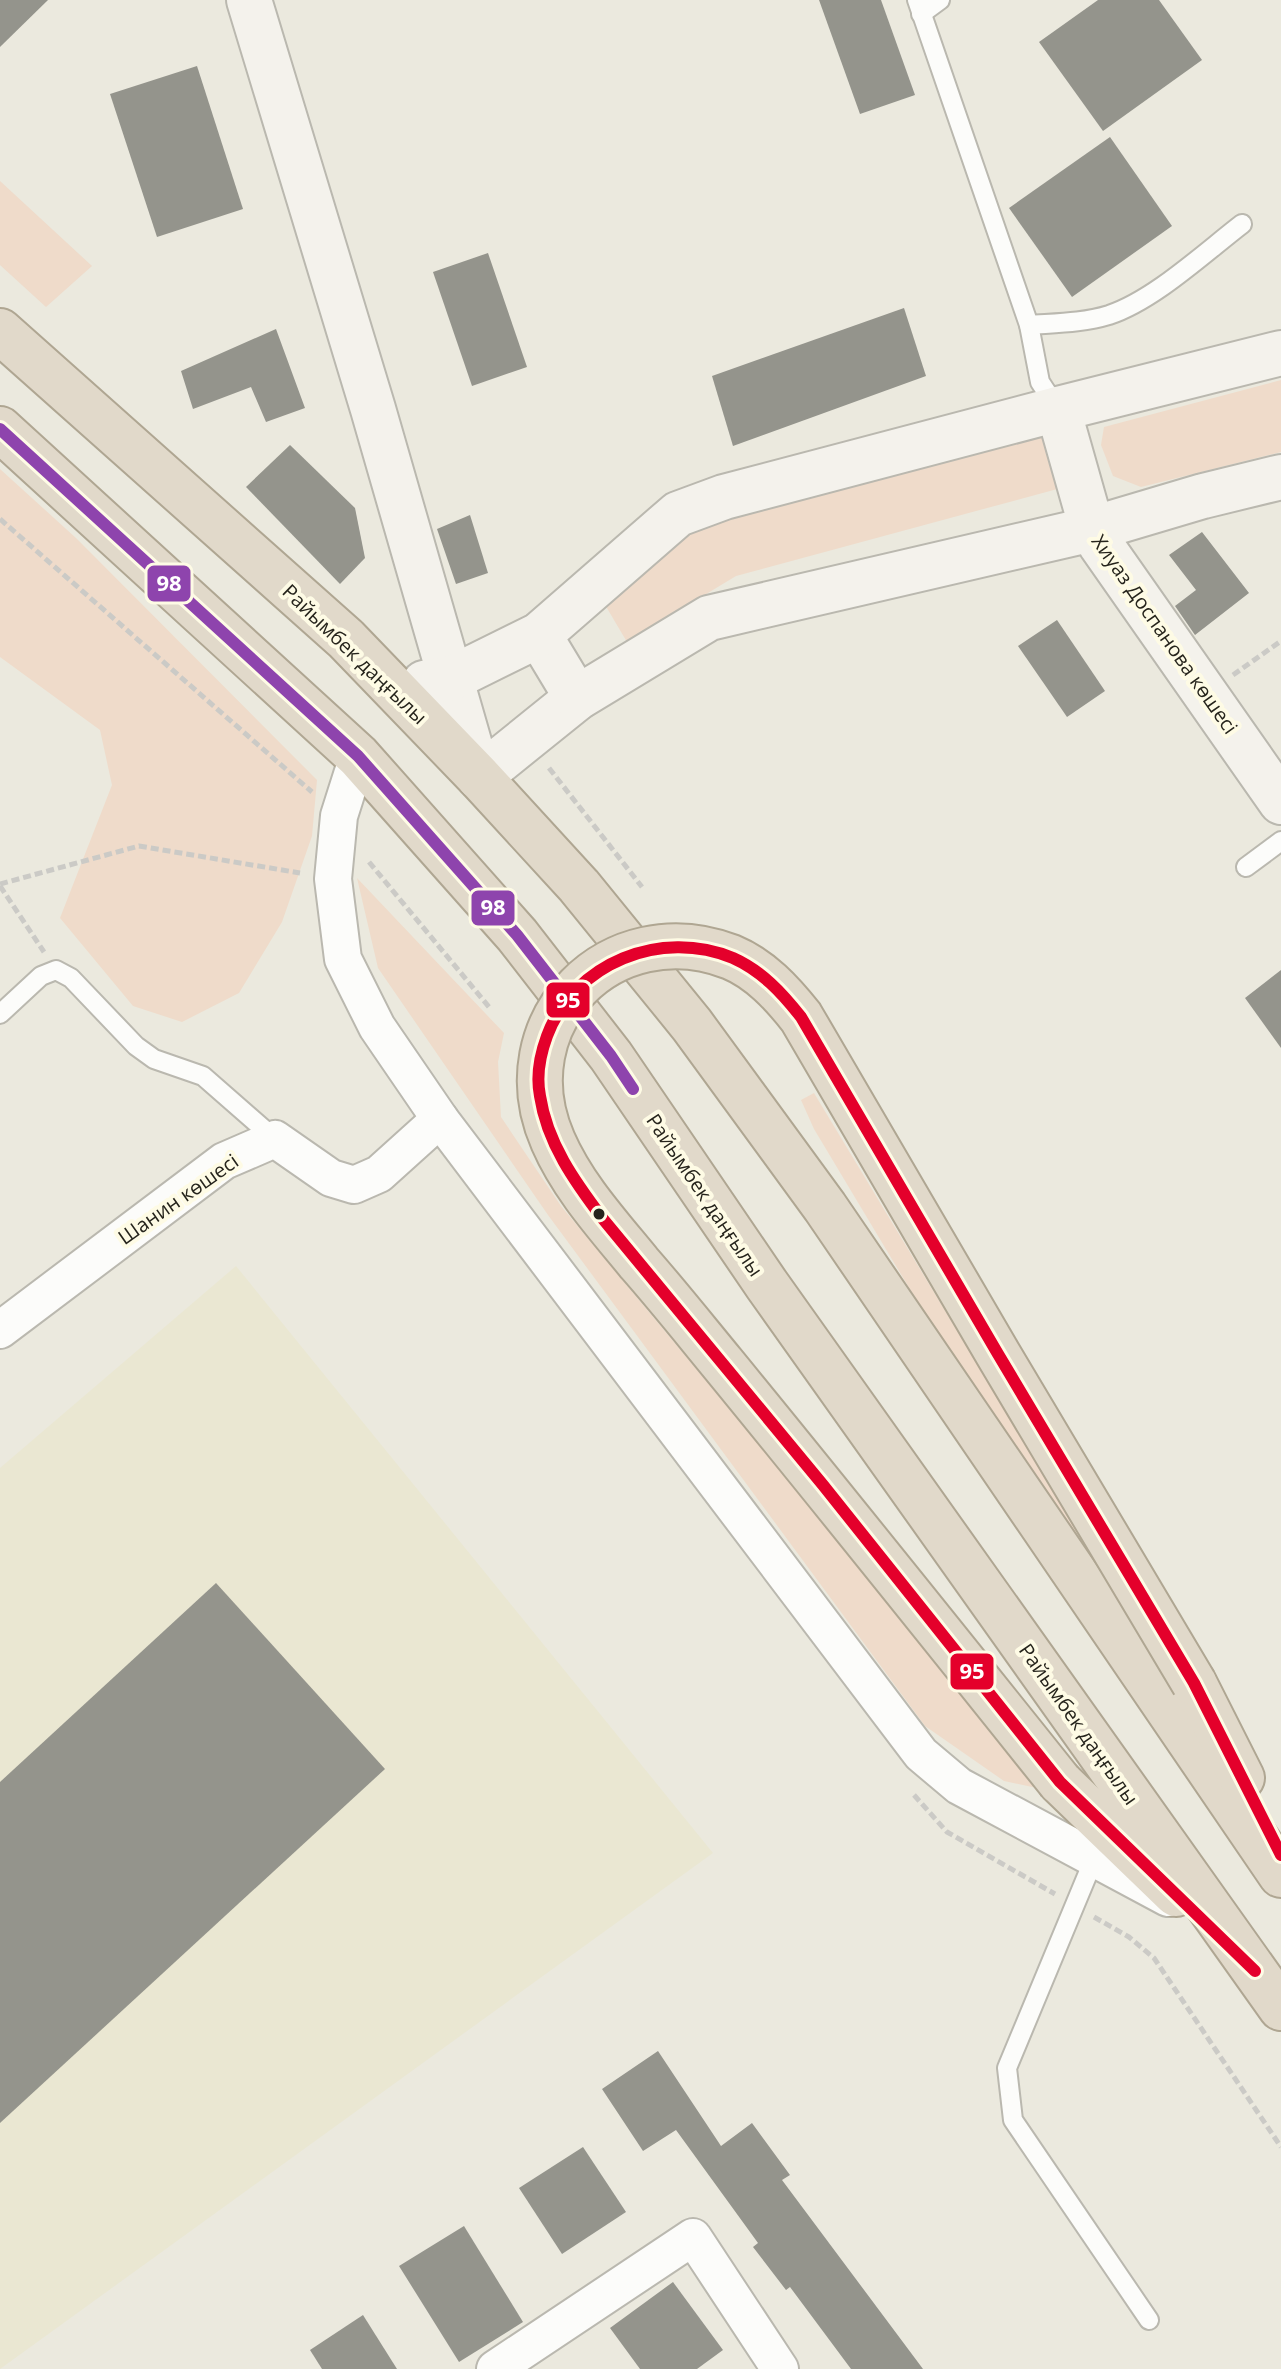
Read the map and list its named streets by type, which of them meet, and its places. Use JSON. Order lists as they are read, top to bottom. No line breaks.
{"streets":{"highway":["Райымбек даңғылы"],"street":["Хиуаз Доспанова көшесі","Шанин көшесі"]},"lines":["transit line 98","transit line 95"]}
